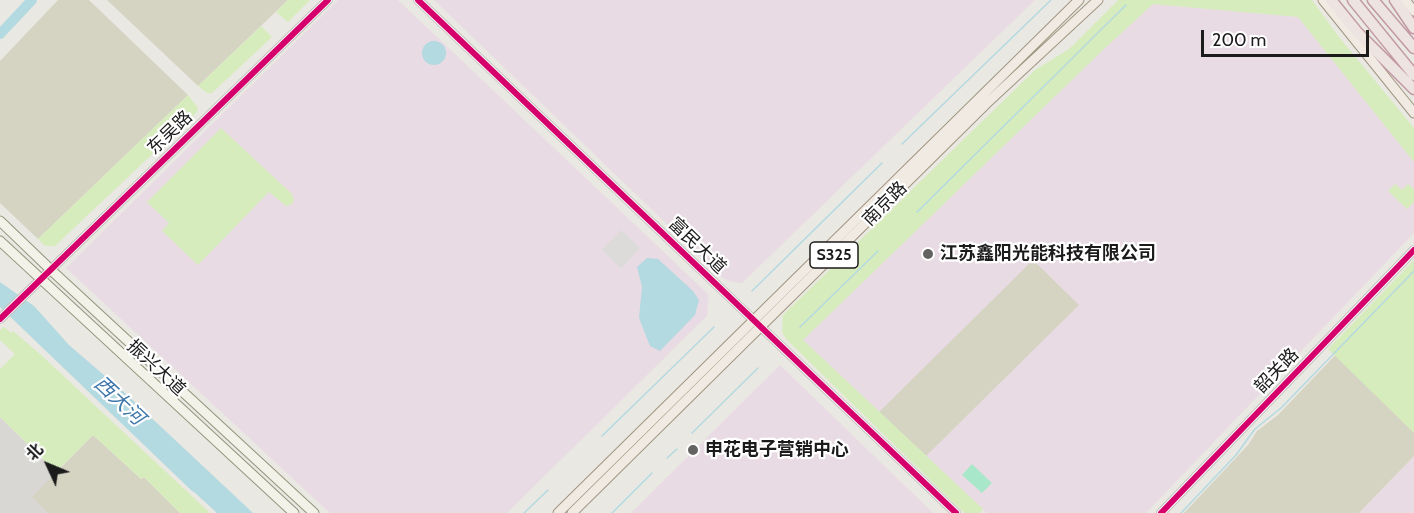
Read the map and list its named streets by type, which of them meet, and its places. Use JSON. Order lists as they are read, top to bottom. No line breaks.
{"streets":{"main road":["南京路","S325","振兴大道"],"street":["东吴路","富民大道","韶关路"]},"crossings":[["东吴路","振兴大道"],["南京路","富民大道"]],"water":["西大河"],"places":["江苏鑫阳光能科技有限公司","申花电子营销中心"],"scale_bar":"200 m","north":"top left"}
